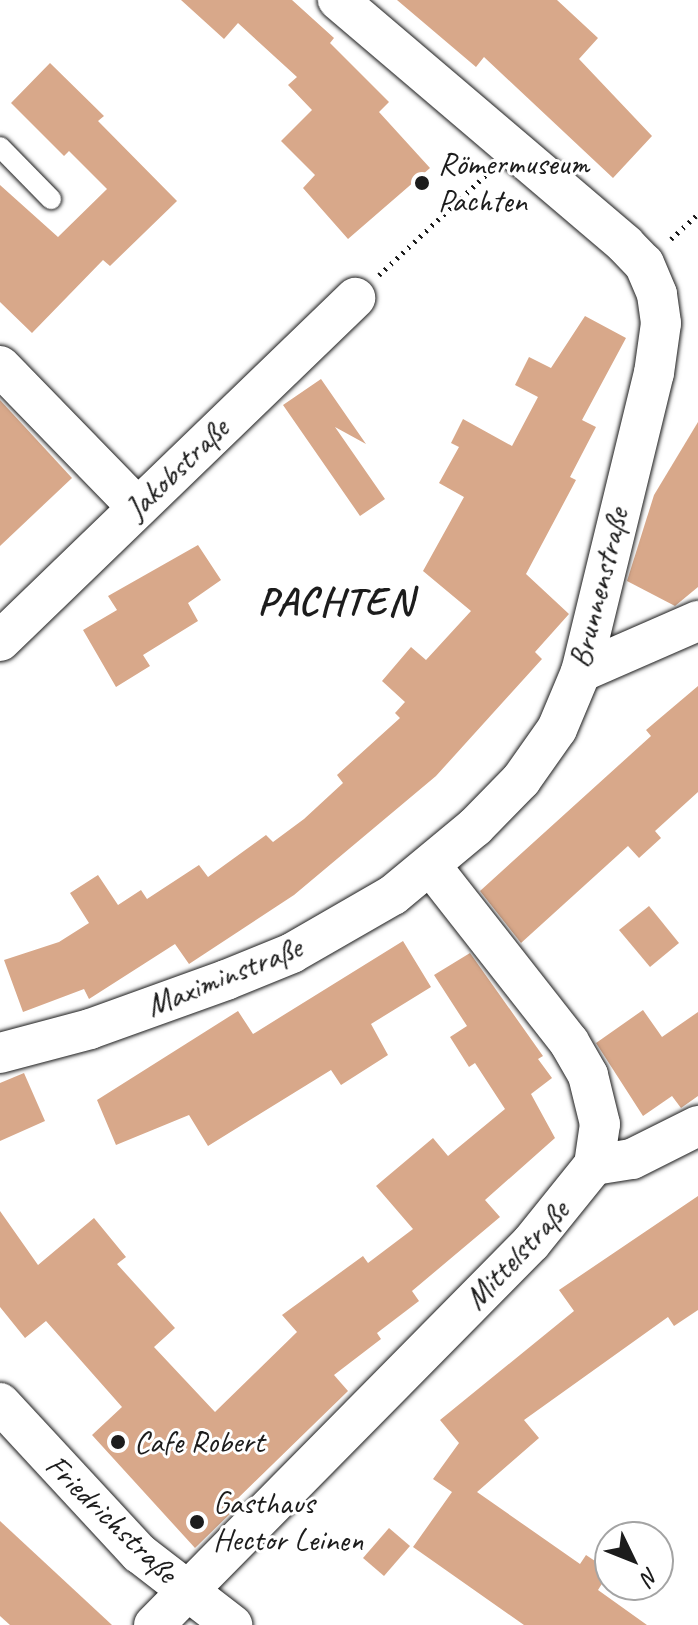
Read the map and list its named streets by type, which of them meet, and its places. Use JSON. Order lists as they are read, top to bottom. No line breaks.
{"streets":{"street":["Jakobstraße","Brunnenstraße","Maximinstraße","Mittelstraße","Friedrichstraße"]},"crossings":[["Brunnenstraße","Maximinstraße"],["Mittelstraße","Friedrichstraße"]],"districts":["PACHTEN"],"places":["Römermuseum Pachten","Cafe Robert","Gasthaus Hector Leinen"],"north":"bottom right"}
